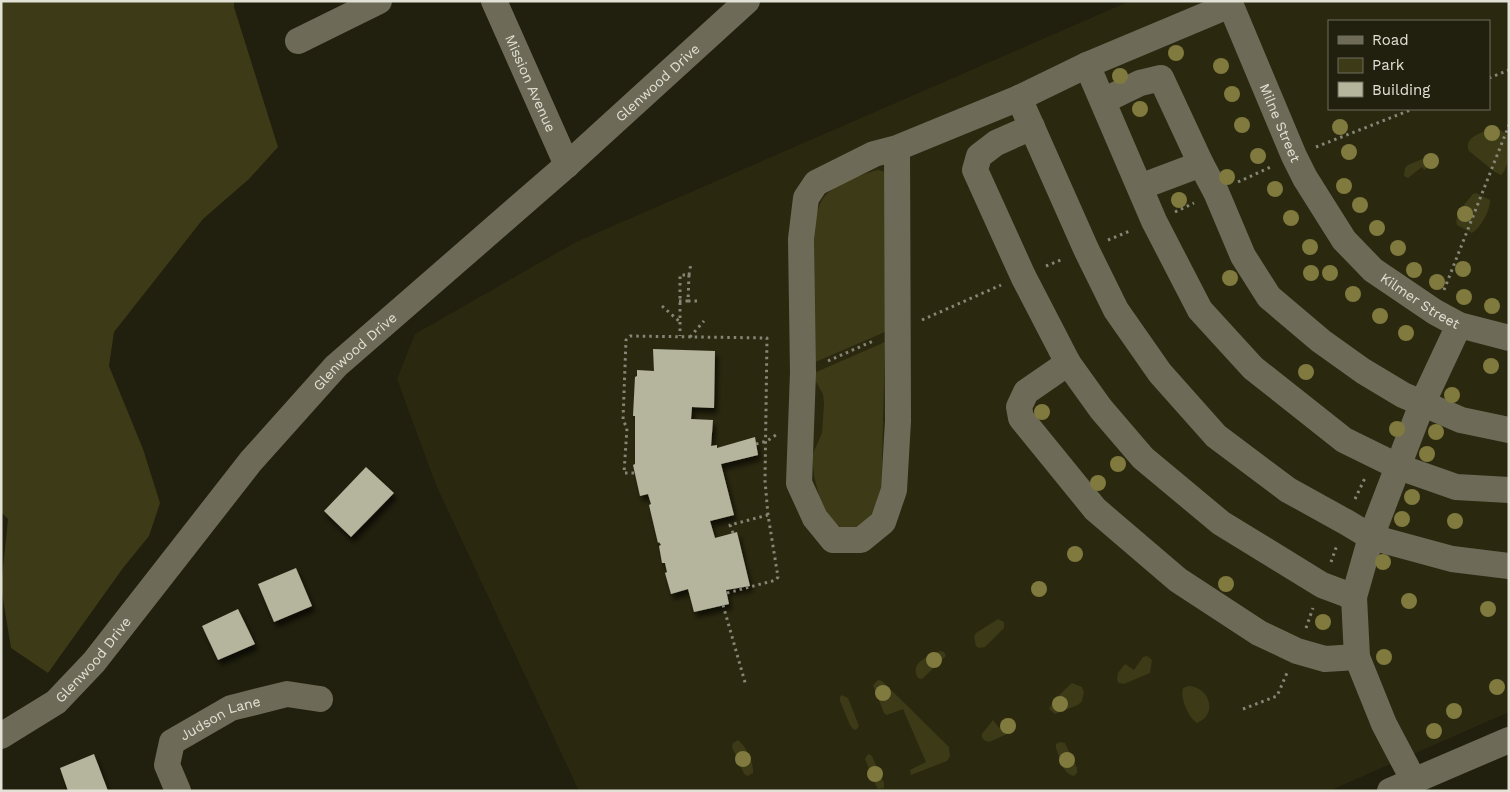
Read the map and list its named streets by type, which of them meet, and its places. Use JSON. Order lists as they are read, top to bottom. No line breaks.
{"streets":{"street":["Mission Avenue","Glenwood Drive","Milne Street","Kilmer Street","Judson Lane"]},"crossings":[["Mission Avenue","Glenwood Drive"],["Milne Street","Kilmer Street"]],"legend":["Road","Park","Building"]}
